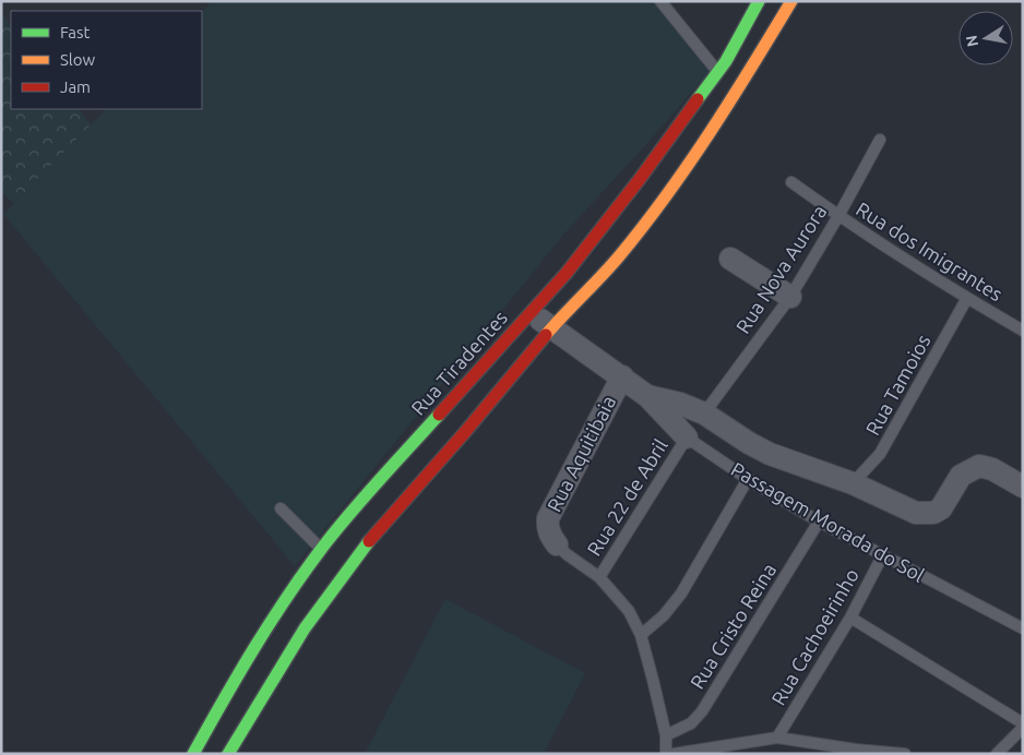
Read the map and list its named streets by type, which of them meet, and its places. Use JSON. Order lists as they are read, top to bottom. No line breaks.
{"streets":{"street":["Rua Tiradentes","Rua Aquitibaia","Passagem Morada do Sol"],"lane":["Rua dos Imigrantes","Rua Nova Aurora","Rua Tamoios","Rua 22 de Abril","Rua Cristo Reina","Rua Cachoeirinho"]},"crossings":[["Rua dos Imigrantes","Rua Nova Aurora"],["Rua dos Imigrantes","Rua Tamoios"],["Rua Nova Aurora","Passagem Morada do Sol"],["Rua Tiradentes","Passagem Morada do Sol"],["Rua Tamoios","Passagem Morada do Sol"],["Rua Aquitibaia","Rua 22 de Abril"],["Rua Aquitibaia","Passagem Morada do Sol"],["Rua Aquitibaia","Rua Cristo Reina"],["Rua 22 de Abril","Passagem Morada do Sol"],["Passagem Morada do Sol","Rua Cristo Reina"],["Passagem Morada do Sol","Rua Cachoeirinho"]],"legend":["Fast","Slow","Jam"],"north":"left"}
